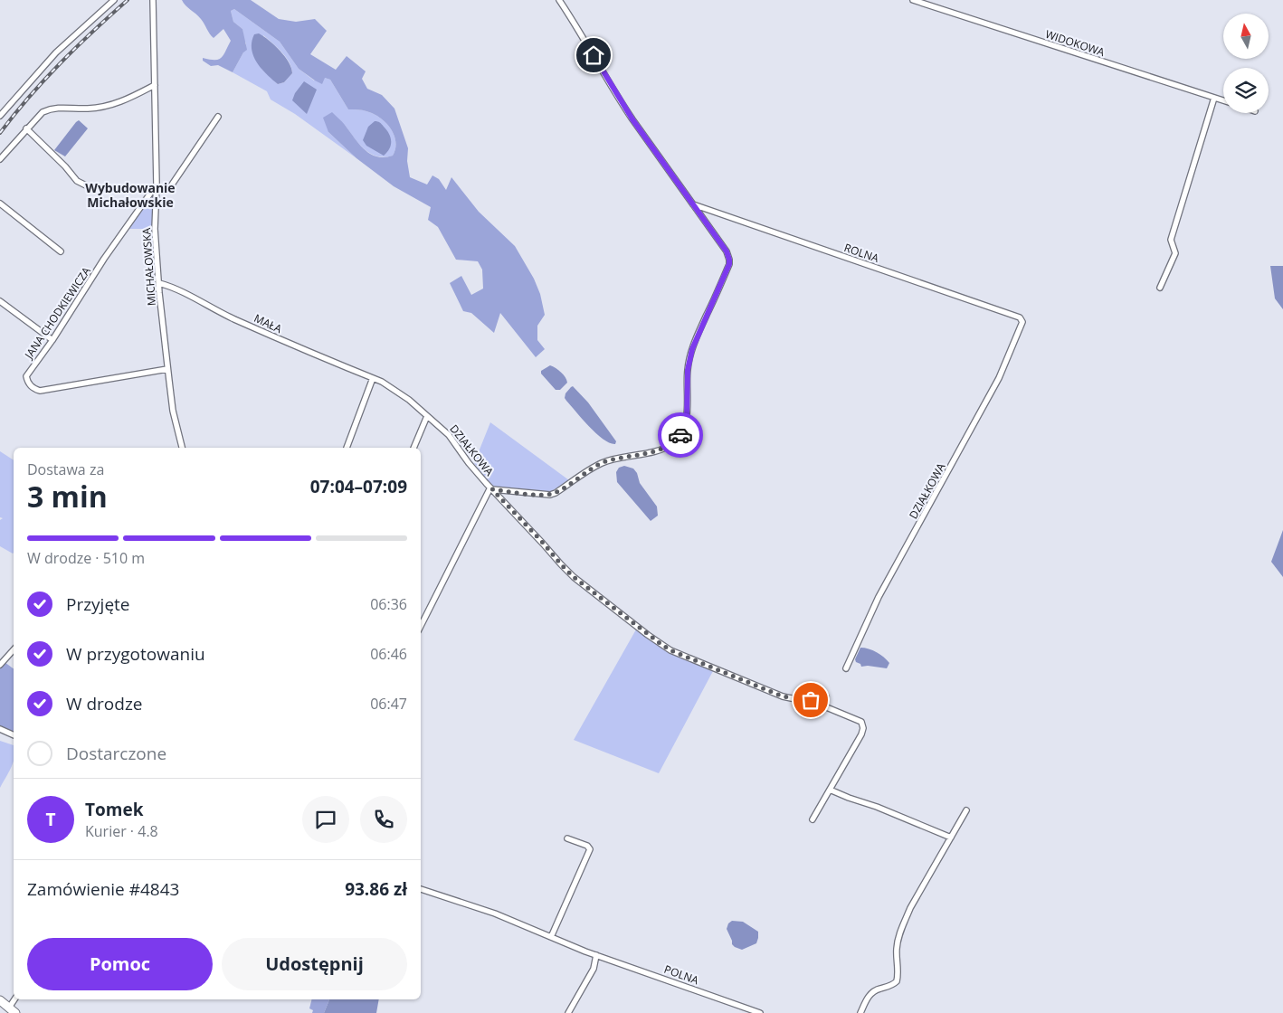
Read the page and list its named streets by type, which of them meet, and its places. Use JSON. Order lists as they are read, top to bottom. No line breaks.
{"streets":{"street":["WIDOKOWA","ROLNA","MICHAŁOWSKA","JANA CHODKIEWICZA","MAŁA","DZIAŁKOWA","POLNA"]},"crossings":[["ROLNA","DZIAŁKOWA"],["MICHAŁOWSKA","JANA CHODKIEWICZA"],["MICHAŁOWSKA","MAŁA"],["MAŁA","DZIAŁKOWA"]],"districts":["Wybudowanie Michałowskie"],"north":"top","page":{"heading":["3 min","Dostawa za","07:04–07:09"],"panel":["Tomek","Kurier · 4.8","Zamówienie #4843","93.86 zł"],"bar":"W drodze · 510 m","list":[["Przyjęte","06:36"],["W przygotowaniu","06:46"],["W drodze","06:47"],"Dostarczone"],"round":"T","buttons":["Pomoc","Udostępnij"]}}
